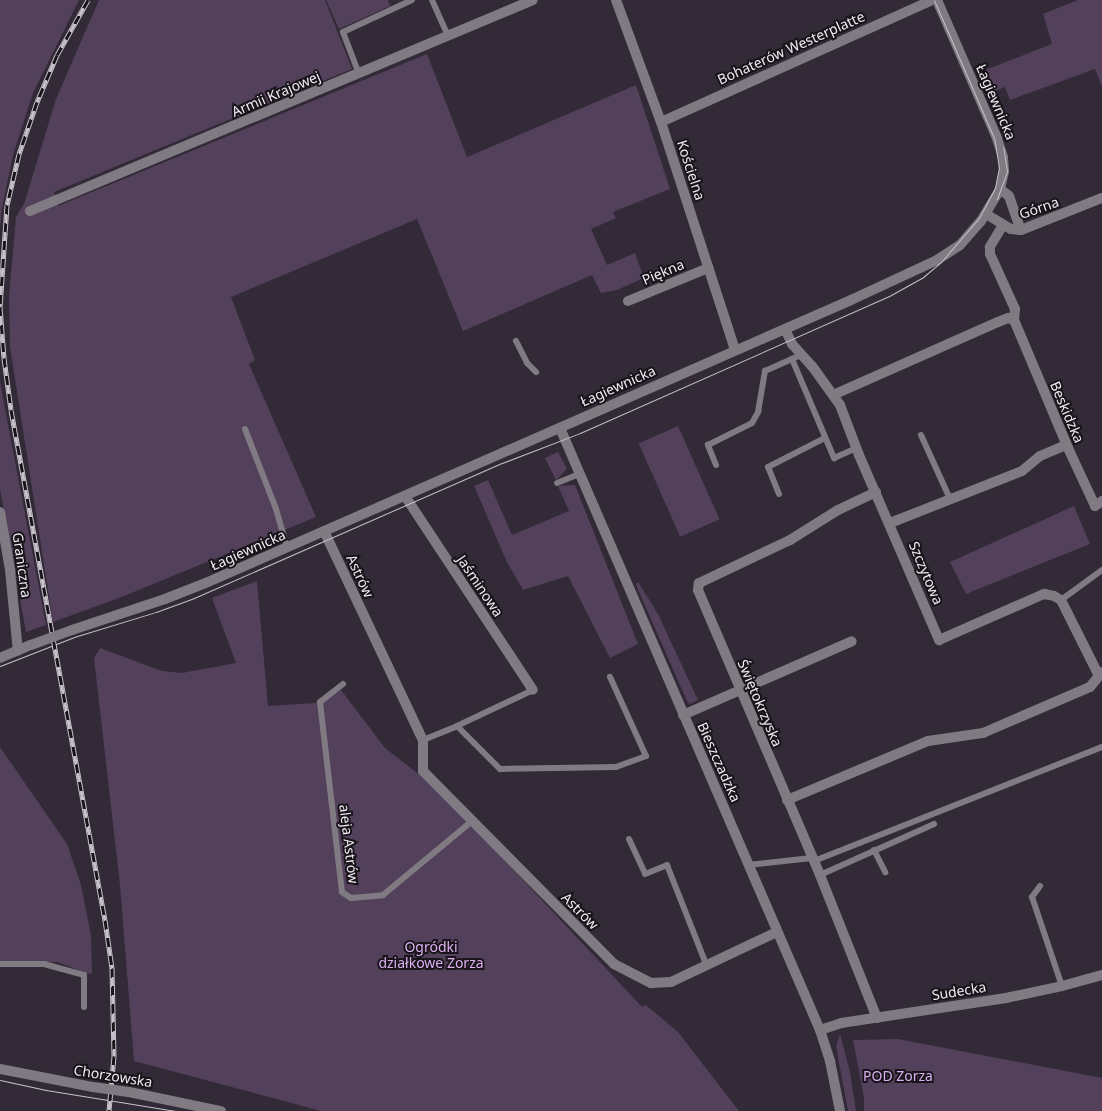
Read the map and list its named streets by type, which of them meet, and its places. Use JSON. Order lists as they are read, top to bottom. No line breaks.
{"streets":{"street":["Bohaterów Westerplatte","Armii Krajowej","Łagiewnicka","Kościelna","Górna","Piękna","Beskidzka","Graniczna","Szczytowa","Astrów","Jaśminowa","Świętokrzyska","Bieszczadzka","Sudecka","Chorzowska"],"lane":["aleja Astrów"]},"crossings":[["Bohaterów Westerplatte","Kościelna"],["Łagiewnicka","Kościelna"],["Łagiewnicka","Górna"],["Łagiewnicka","Graniczna"],["Łagiewnicka","Szczytowa"],["Łagiewnicka","Astrów"],["Łagiewnicka","Jaśminowa"],["Łagiewnicka","Bieszczadzka"],["Kościelna","Piękna"],["Górna","Beskidzka"],["Szczytowa","Świętokrzyska"],["Astrów","Bieszczadzka"],["Astrów","aleja Astrów"],["Świętokrzyska","Sudecka"],["Bieszczadzka","Sudecka"]],"parks":["Ogródki działkowe Zorza","POD Zorza"]}
